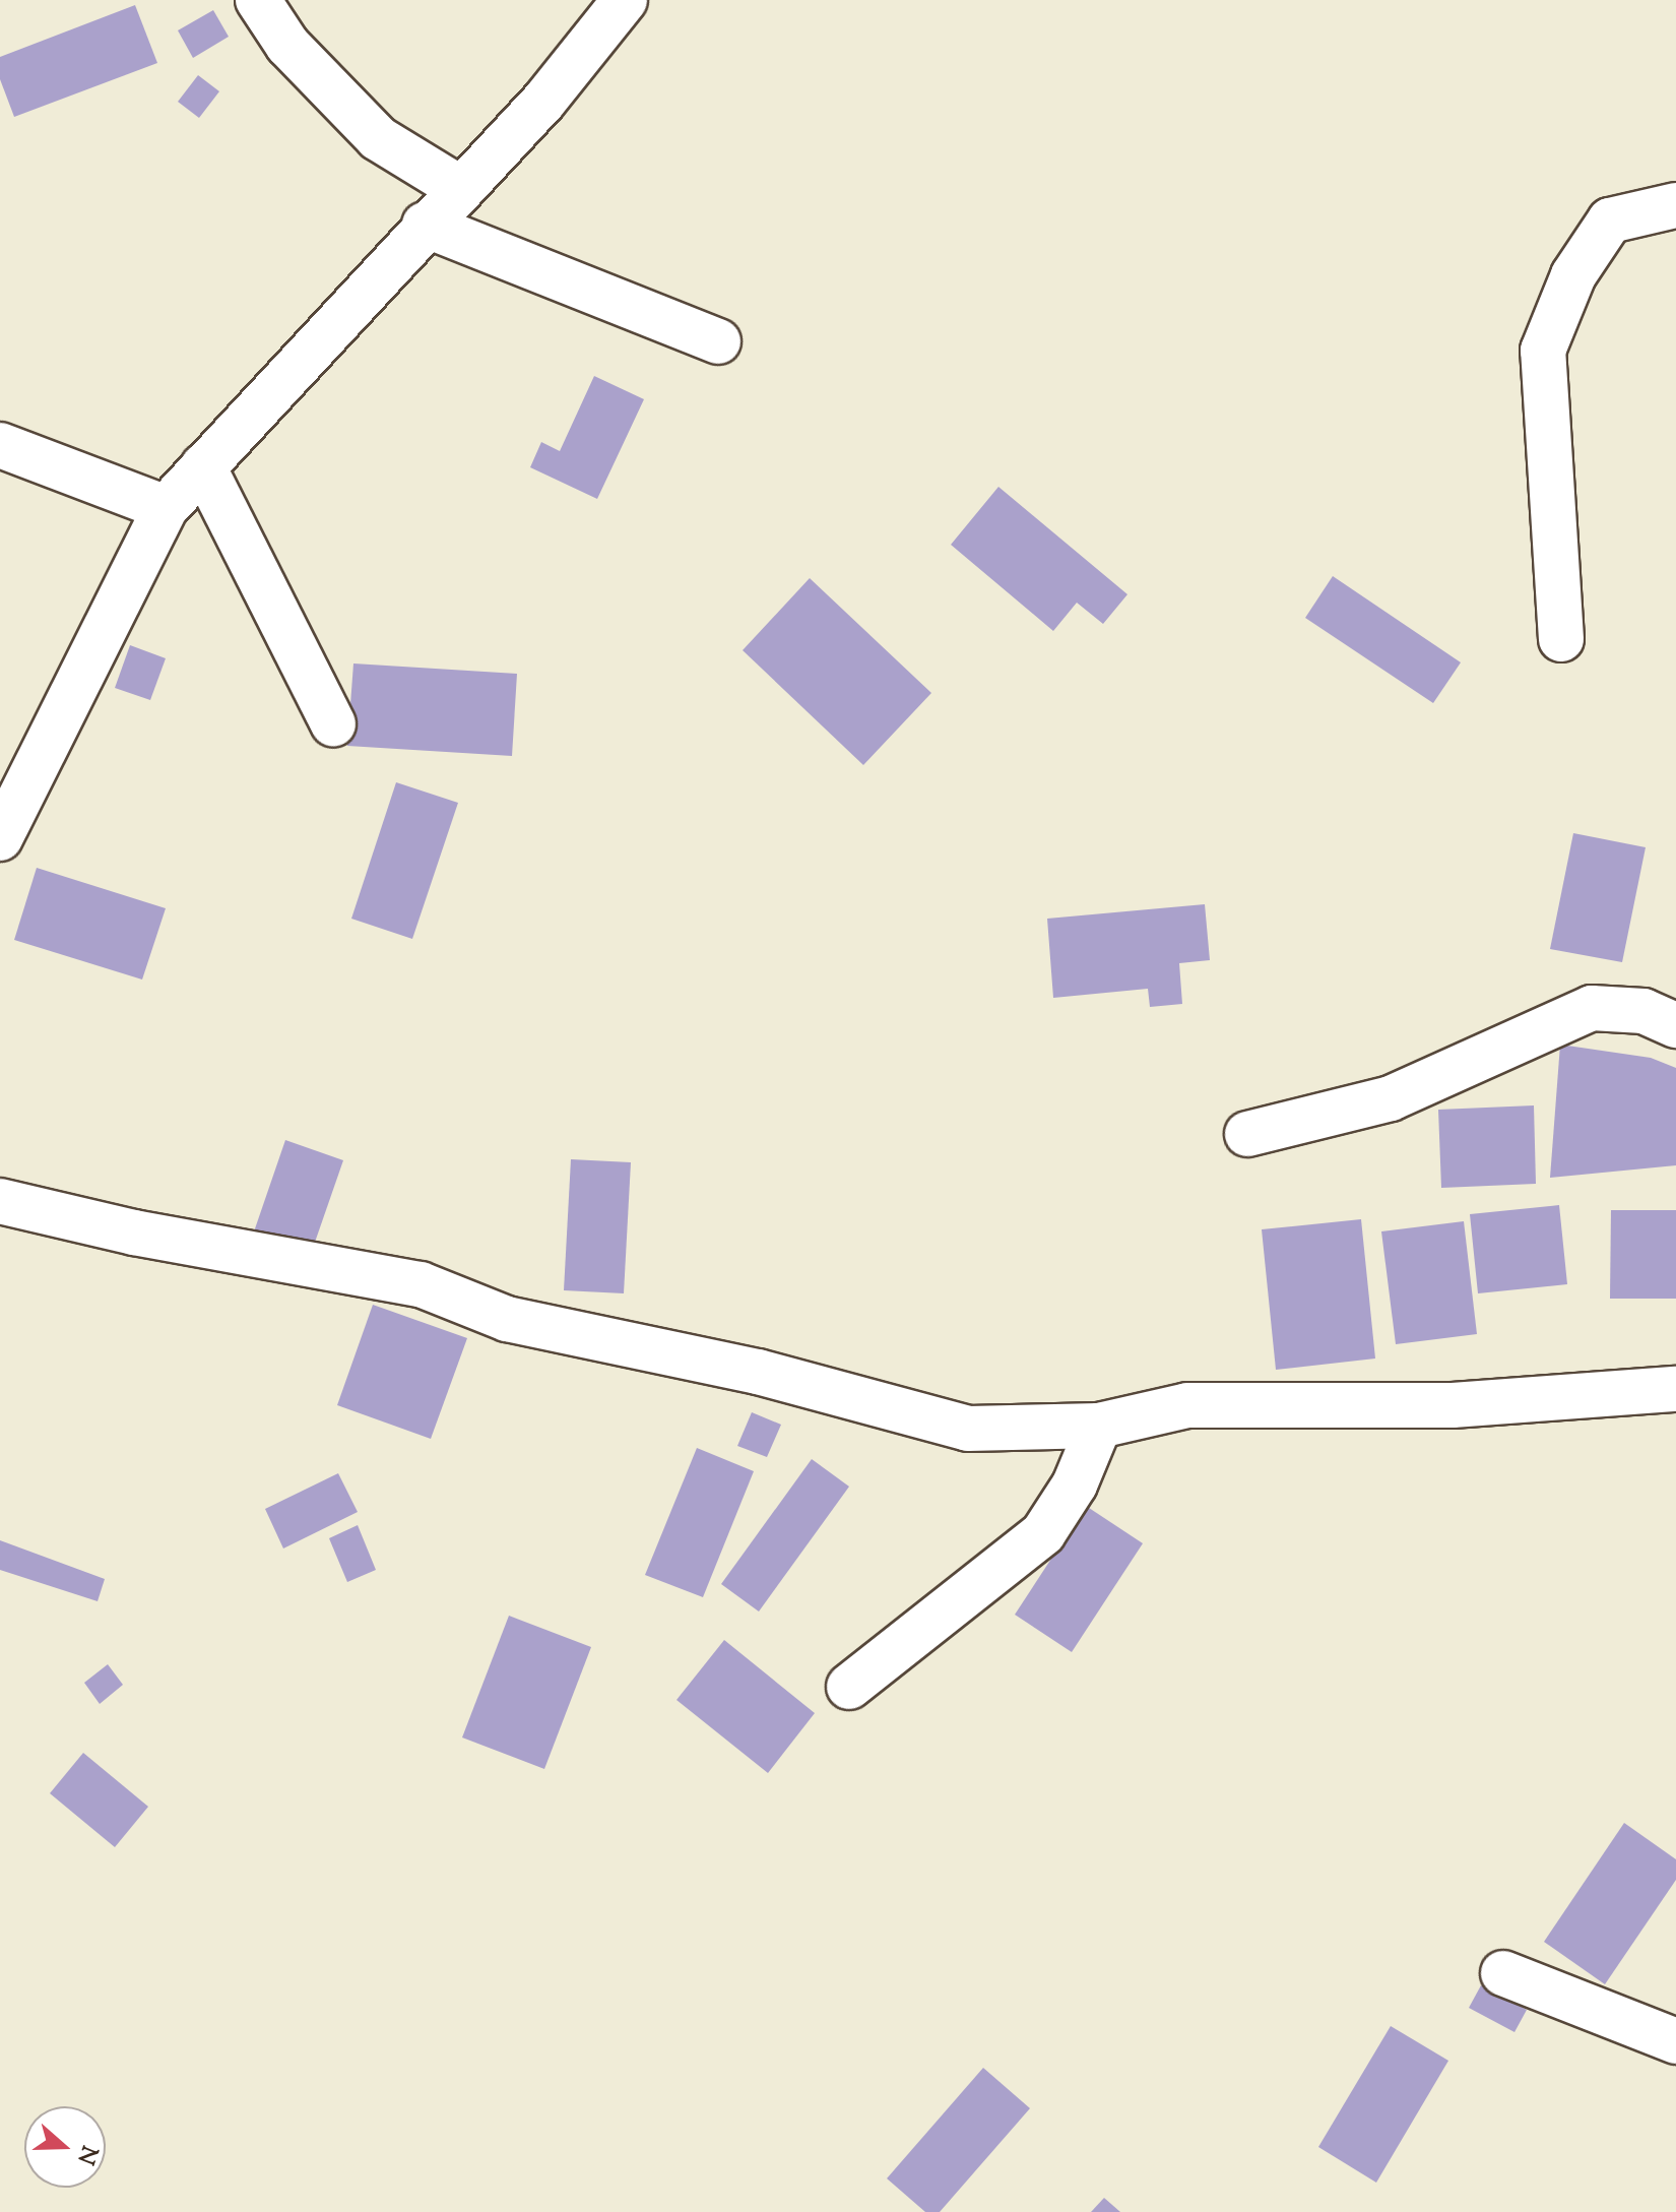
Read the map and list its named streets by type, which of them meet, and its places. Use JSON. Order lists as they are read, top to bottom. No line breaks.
{"north":"right"}
